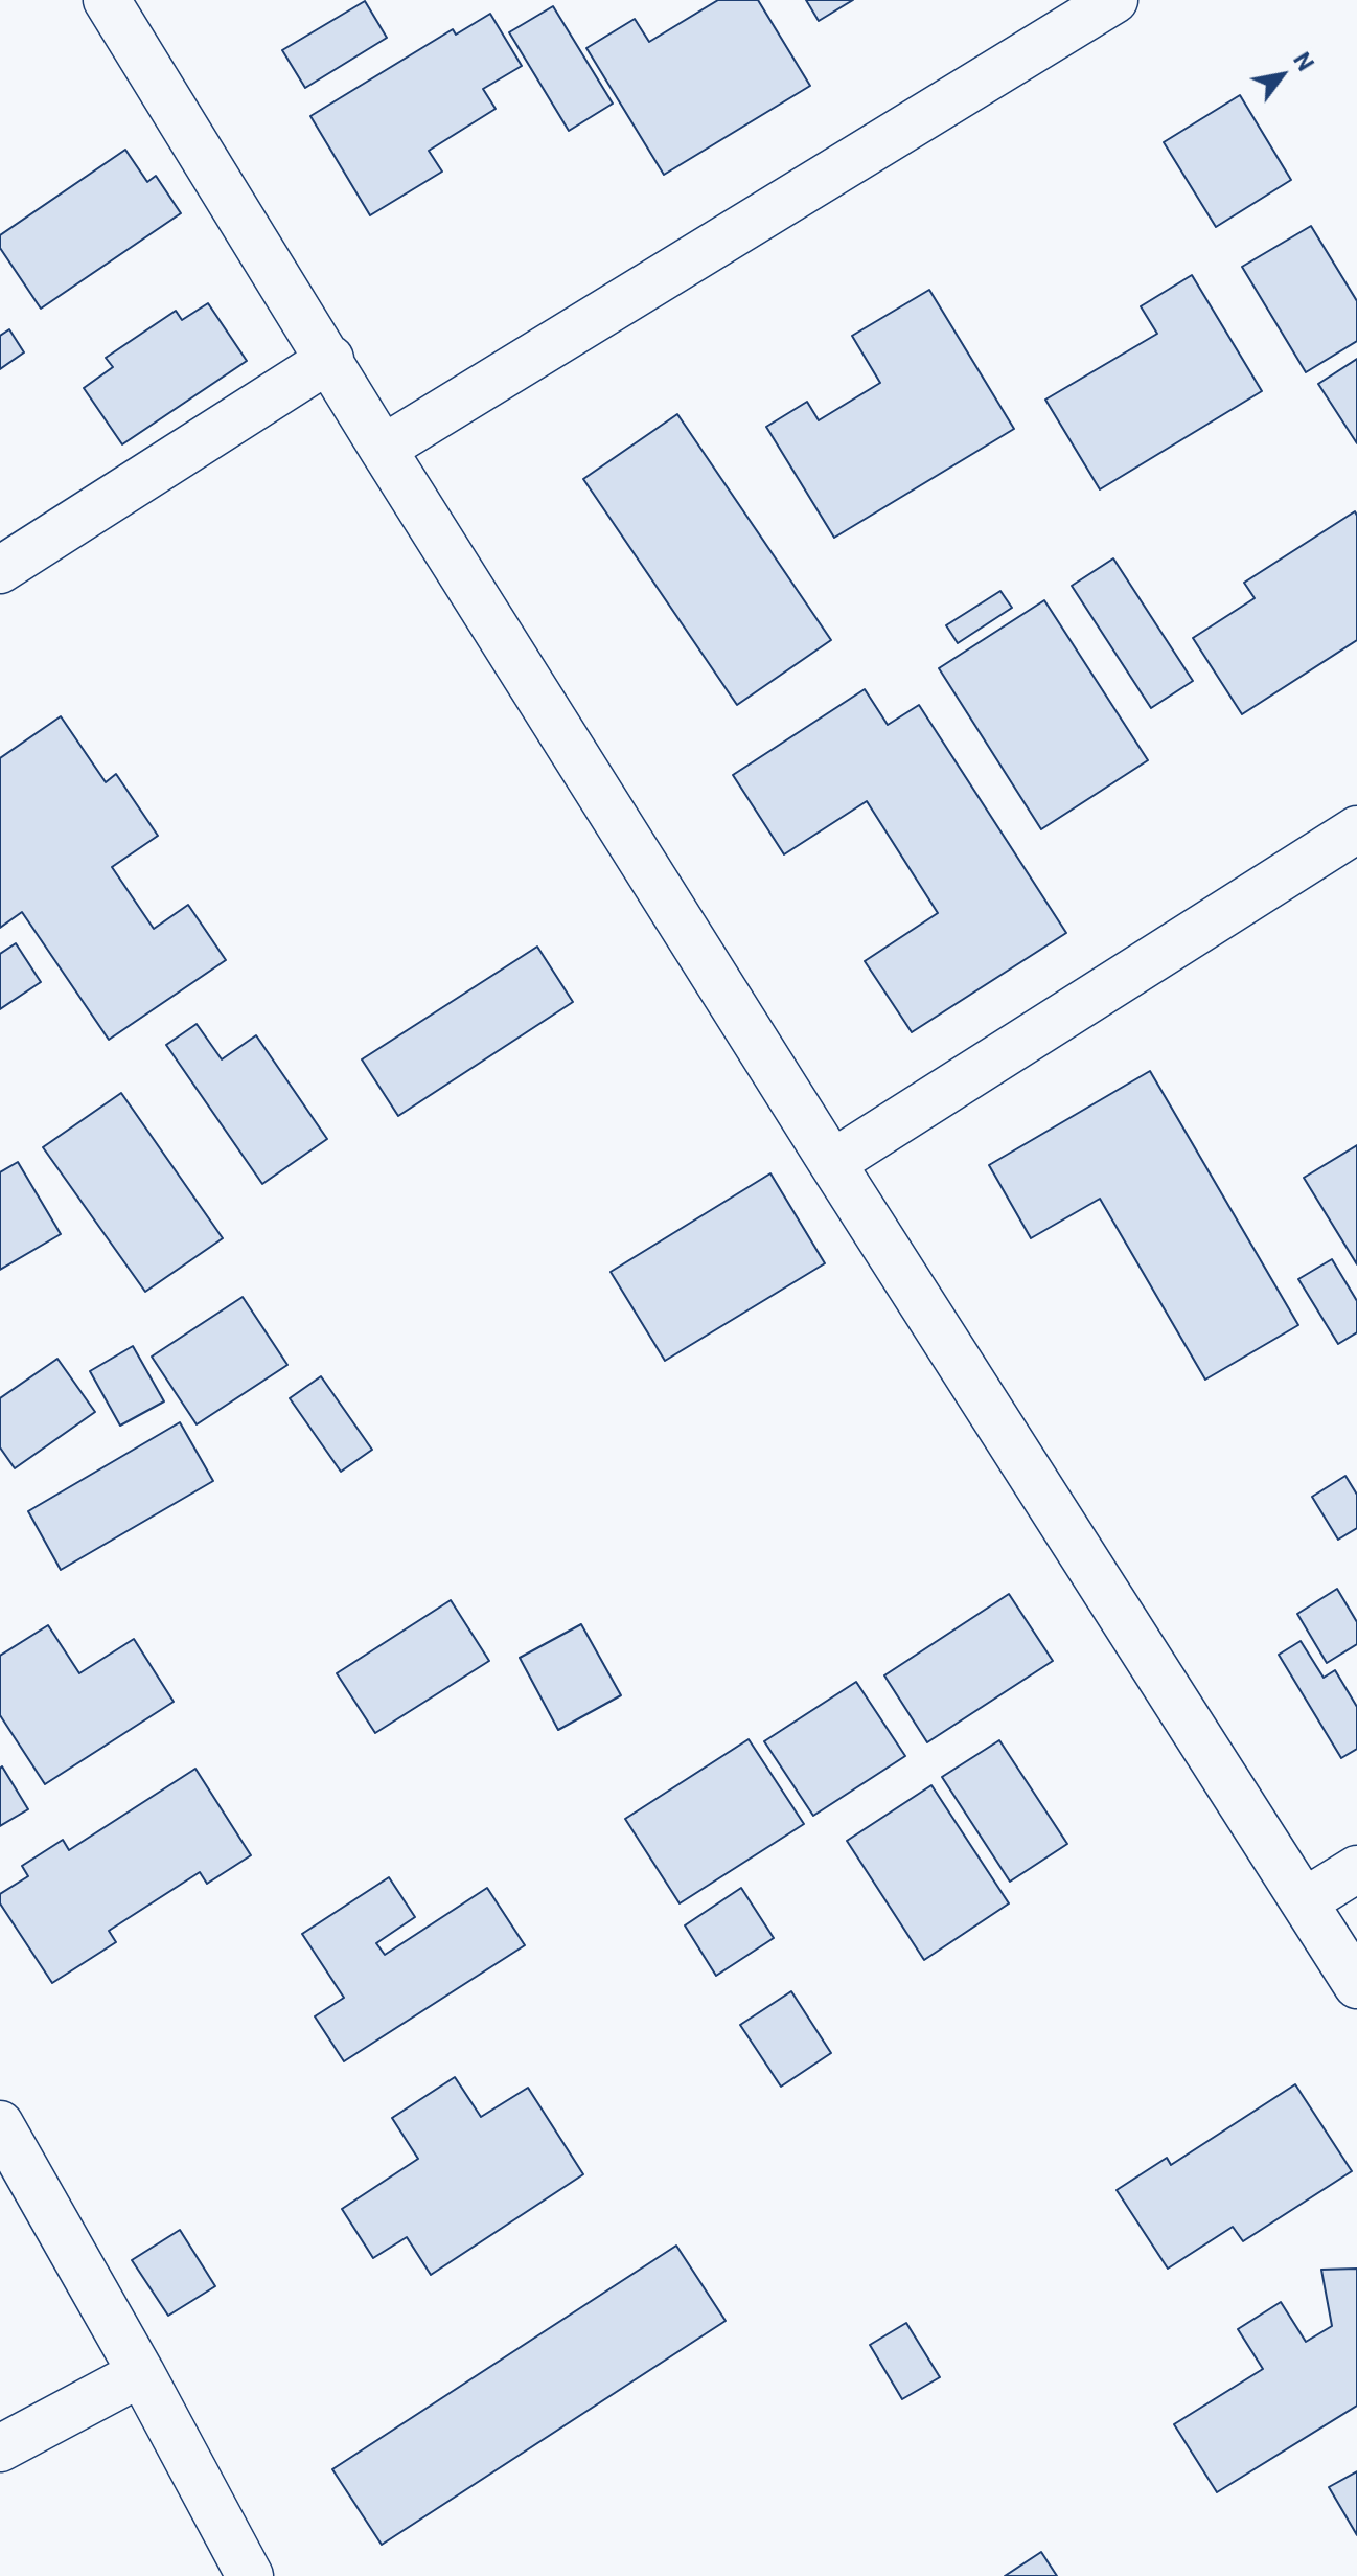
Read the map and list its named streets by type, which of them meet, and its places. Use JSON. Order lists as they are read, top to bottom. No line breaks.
{"north":"top right"}
